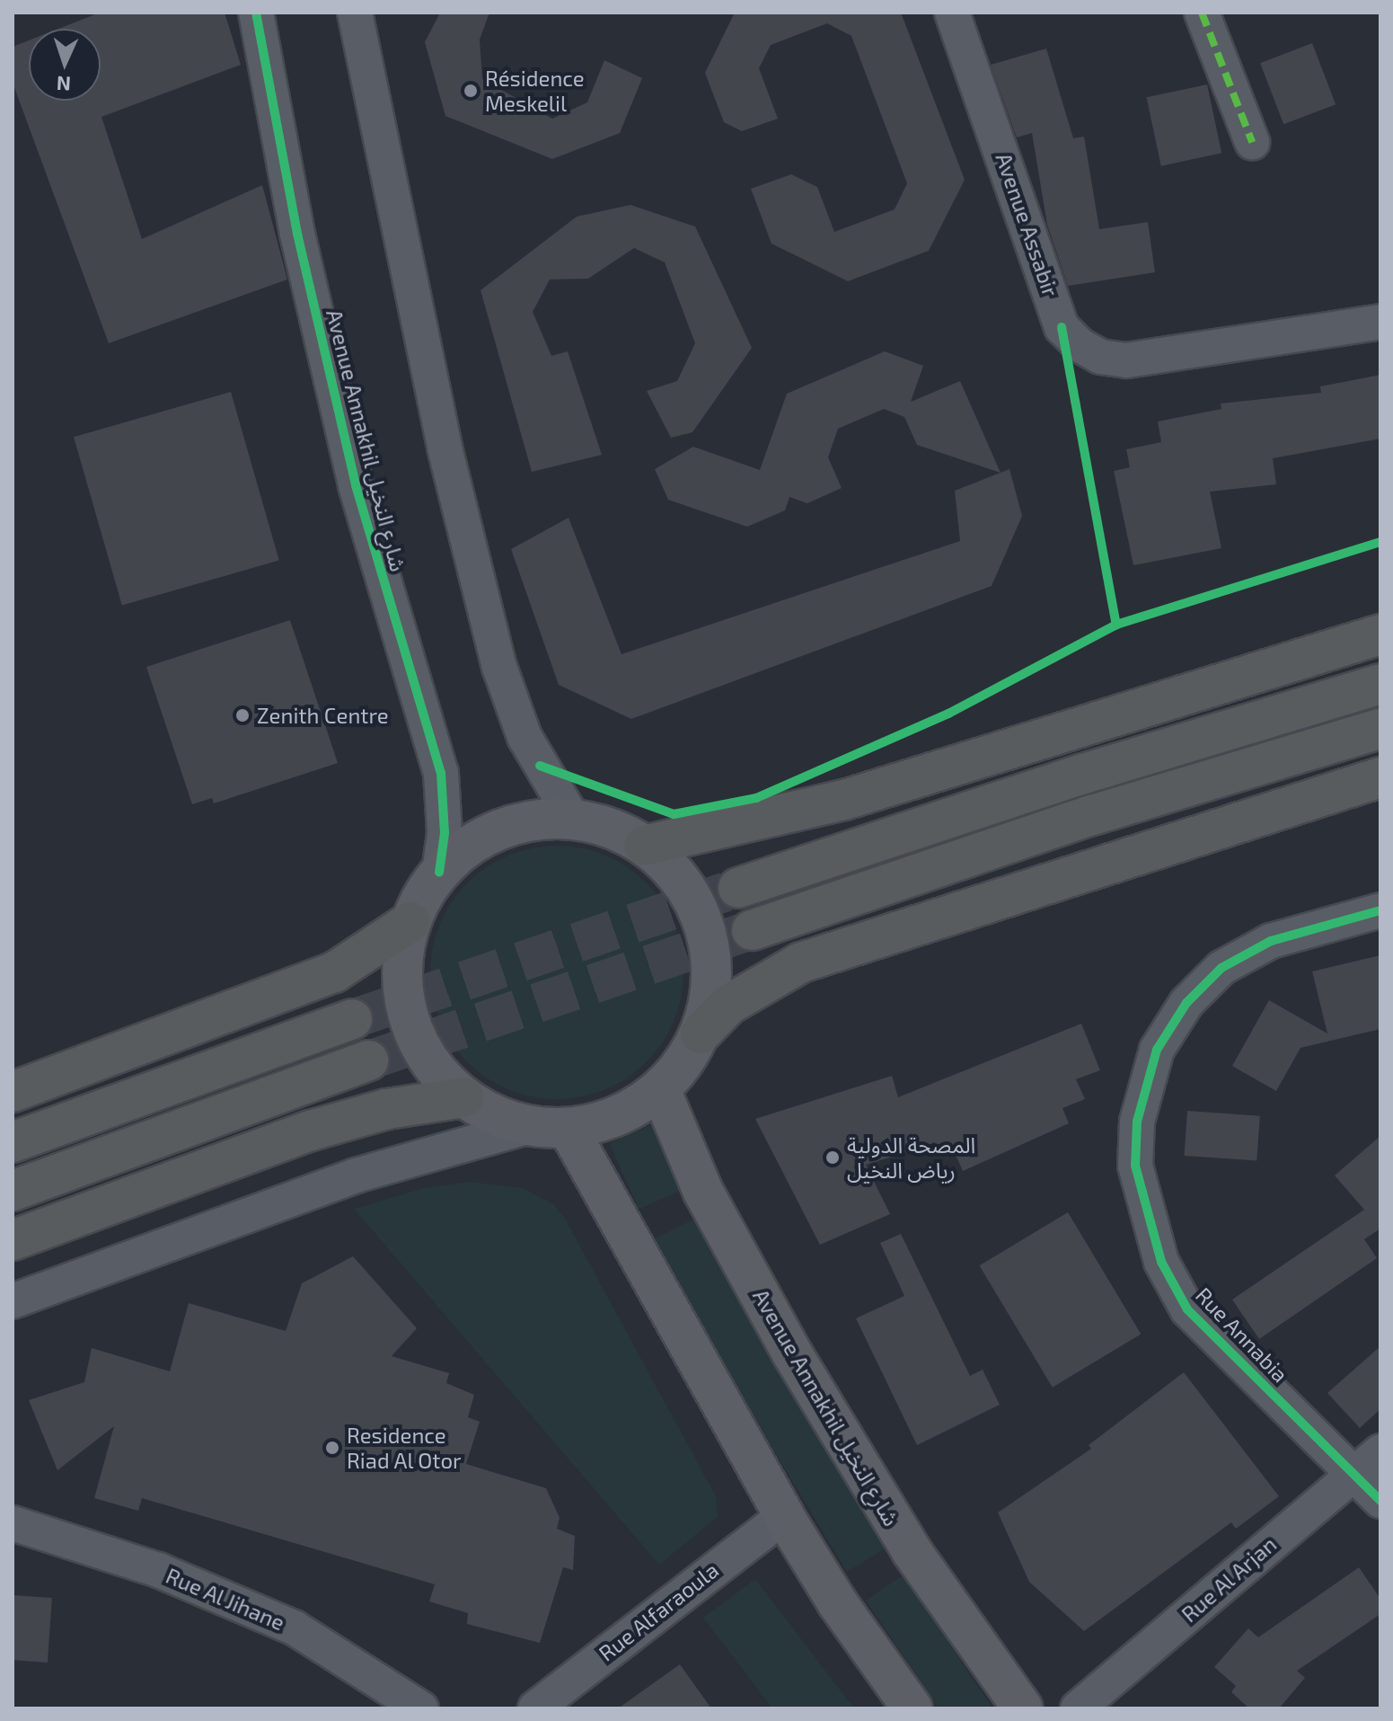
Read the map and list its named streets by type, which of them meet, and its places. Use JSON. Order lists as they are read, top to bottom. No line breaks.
{"streets":{"main road":["Avenue Annakhil شارع النخيل"],"street":["Avenue Assabir","Rue Annabia","Rue Al Arjan","Rue Al Jihane","Rue Alfaraoula"]},"crossings":[["Rue Annabia","Rue Al Arjan"]],"places":["Résidence Meskelil","Zenith Centre","المصحة الدولية رياض النخيل","Residence Riad Al Otor"],"north":"bottom"}
